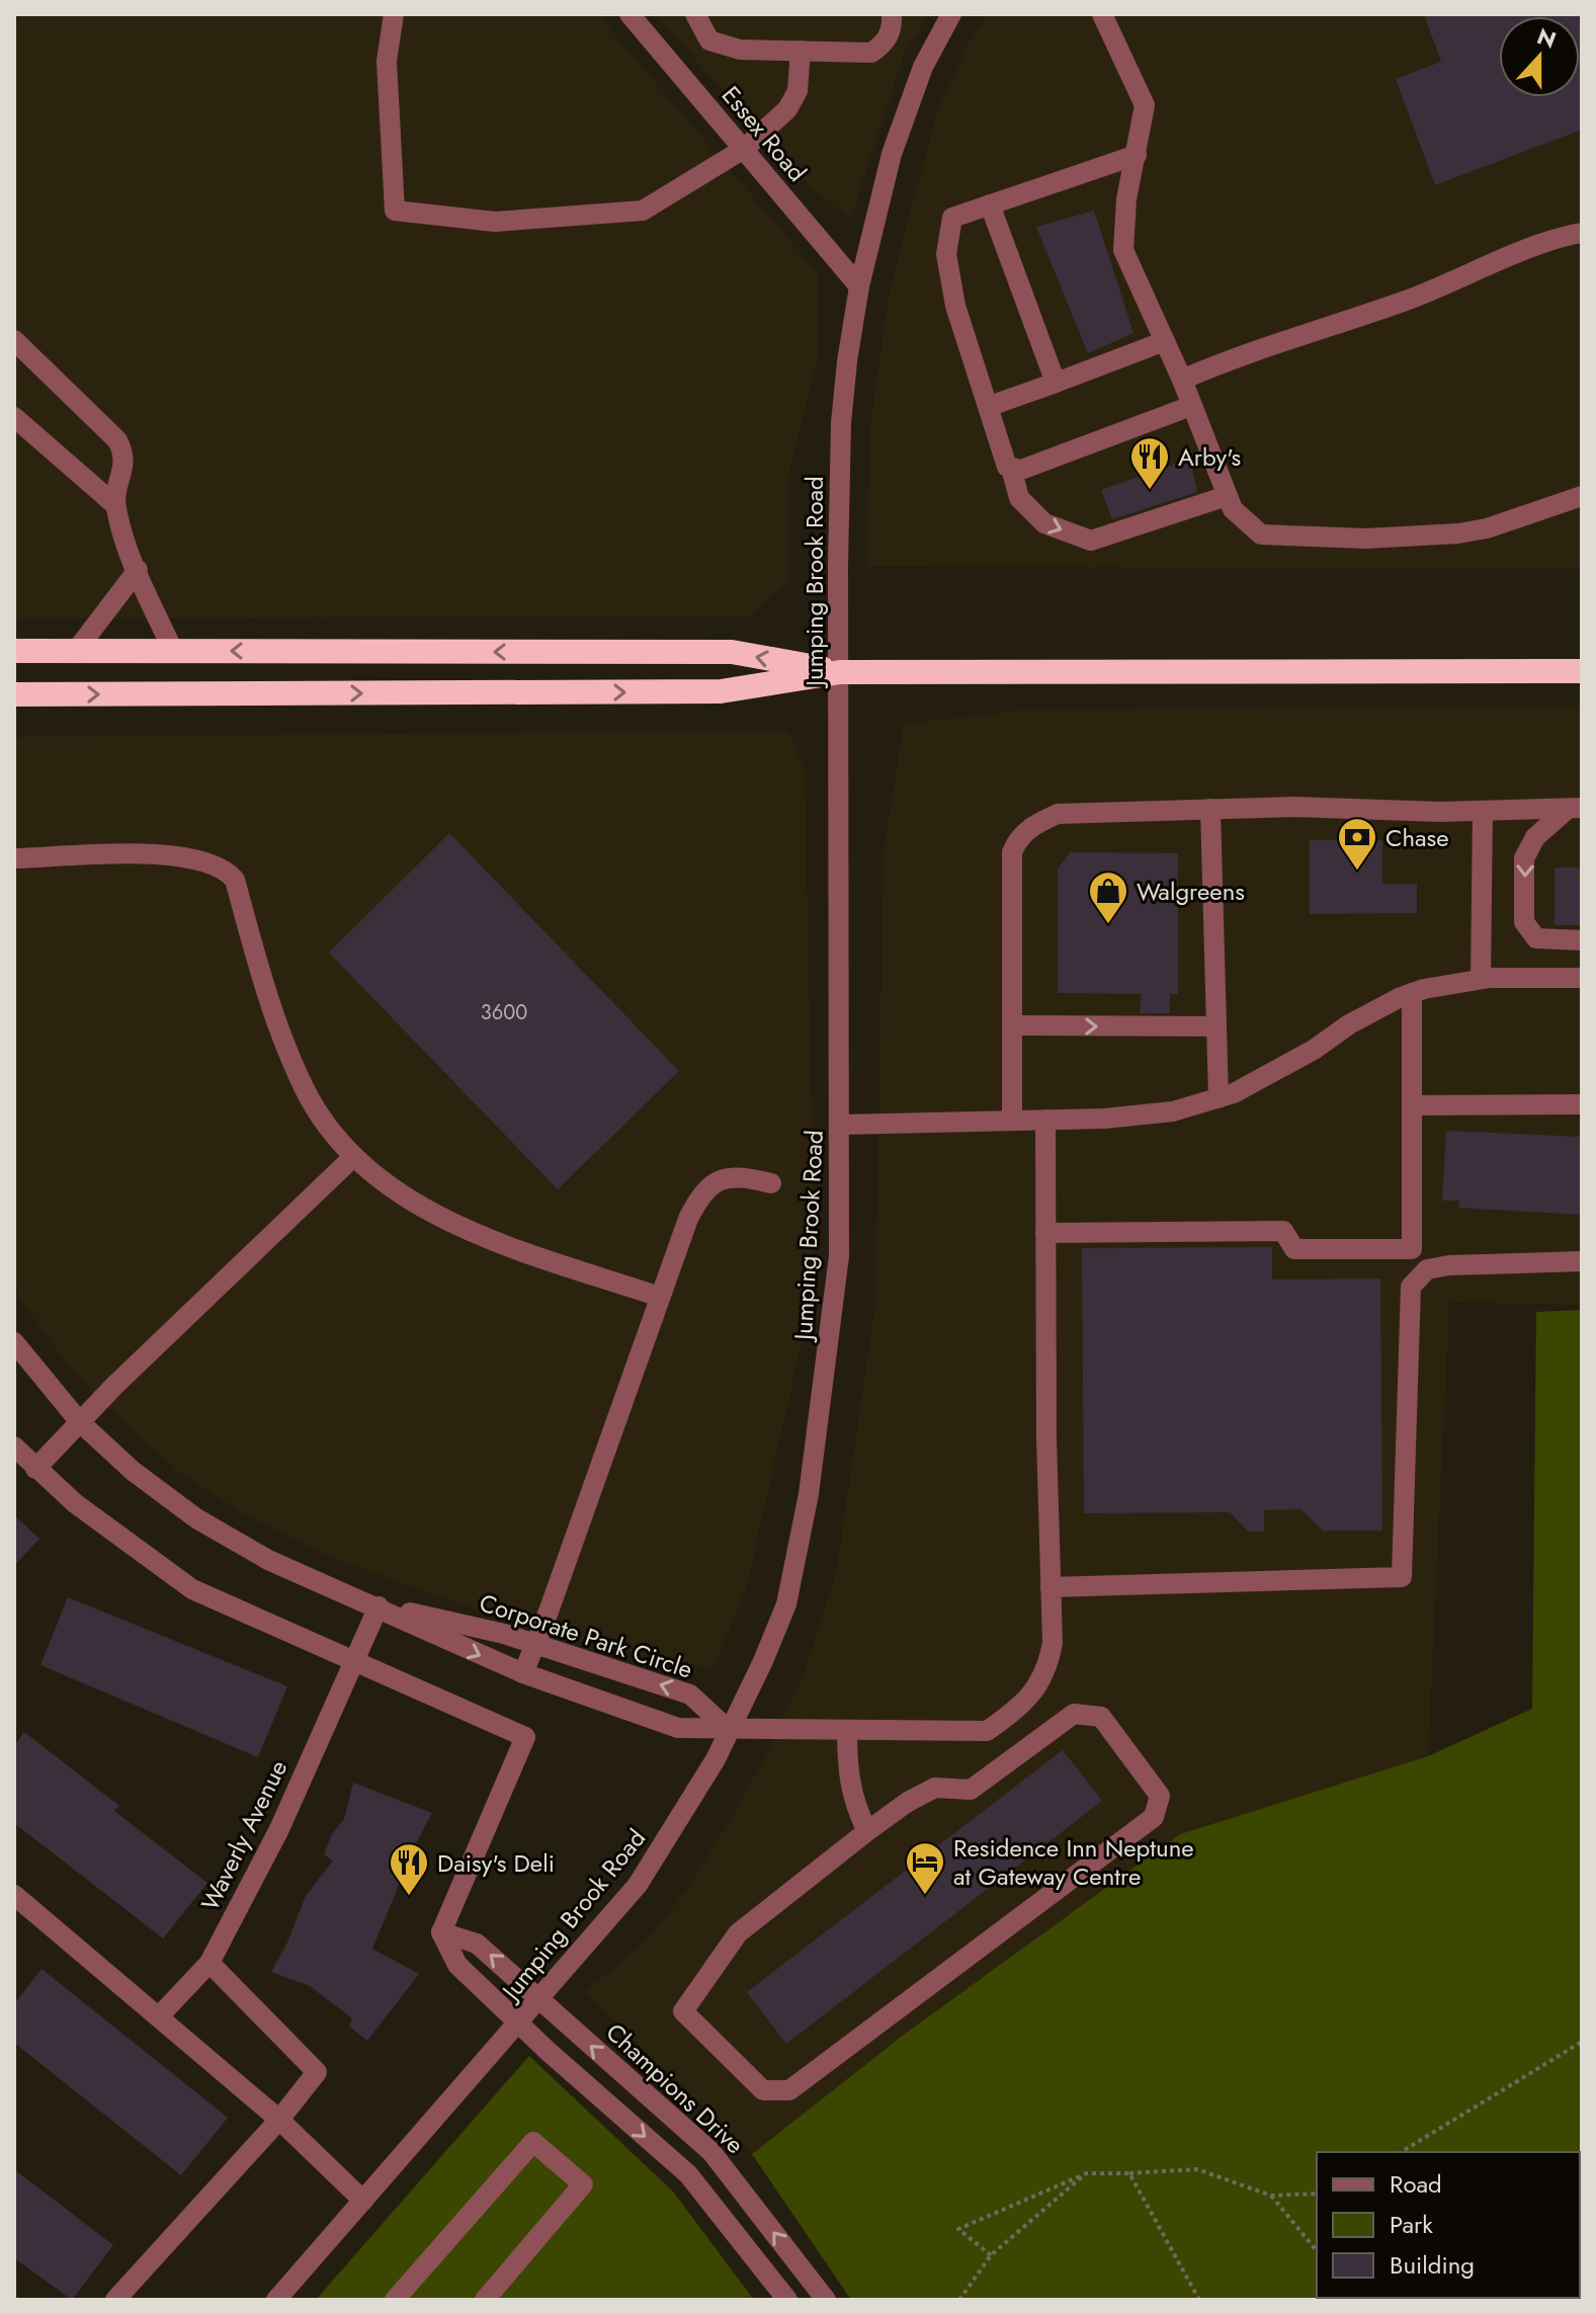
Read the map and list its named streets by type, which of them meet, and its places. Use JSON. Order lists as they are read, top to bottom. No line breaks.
{"streets":{"street":["Essex Road","Jumping Brook Road","Corporate Park Circle","Waverly Avenue","Champions Drive"]},"crossings":[["Essex Road","Jumping Brook Road"],["Jumping Brook Road","Corporate Park Circle"],["Jumping Brook Road","Champions Drive"],["Corporate Park Circle","Waverly Avenue"]],"places":{"restaurant":["Arby's","Daisy's Deli"],"bank":["Chase"],"shop":["Walgreens"],"hotel":["Residence Inn Neptune at Gateway Centre"]},"house_numbers":["3600"],"legend":["Road","Park","Building"],"north":"top"}
